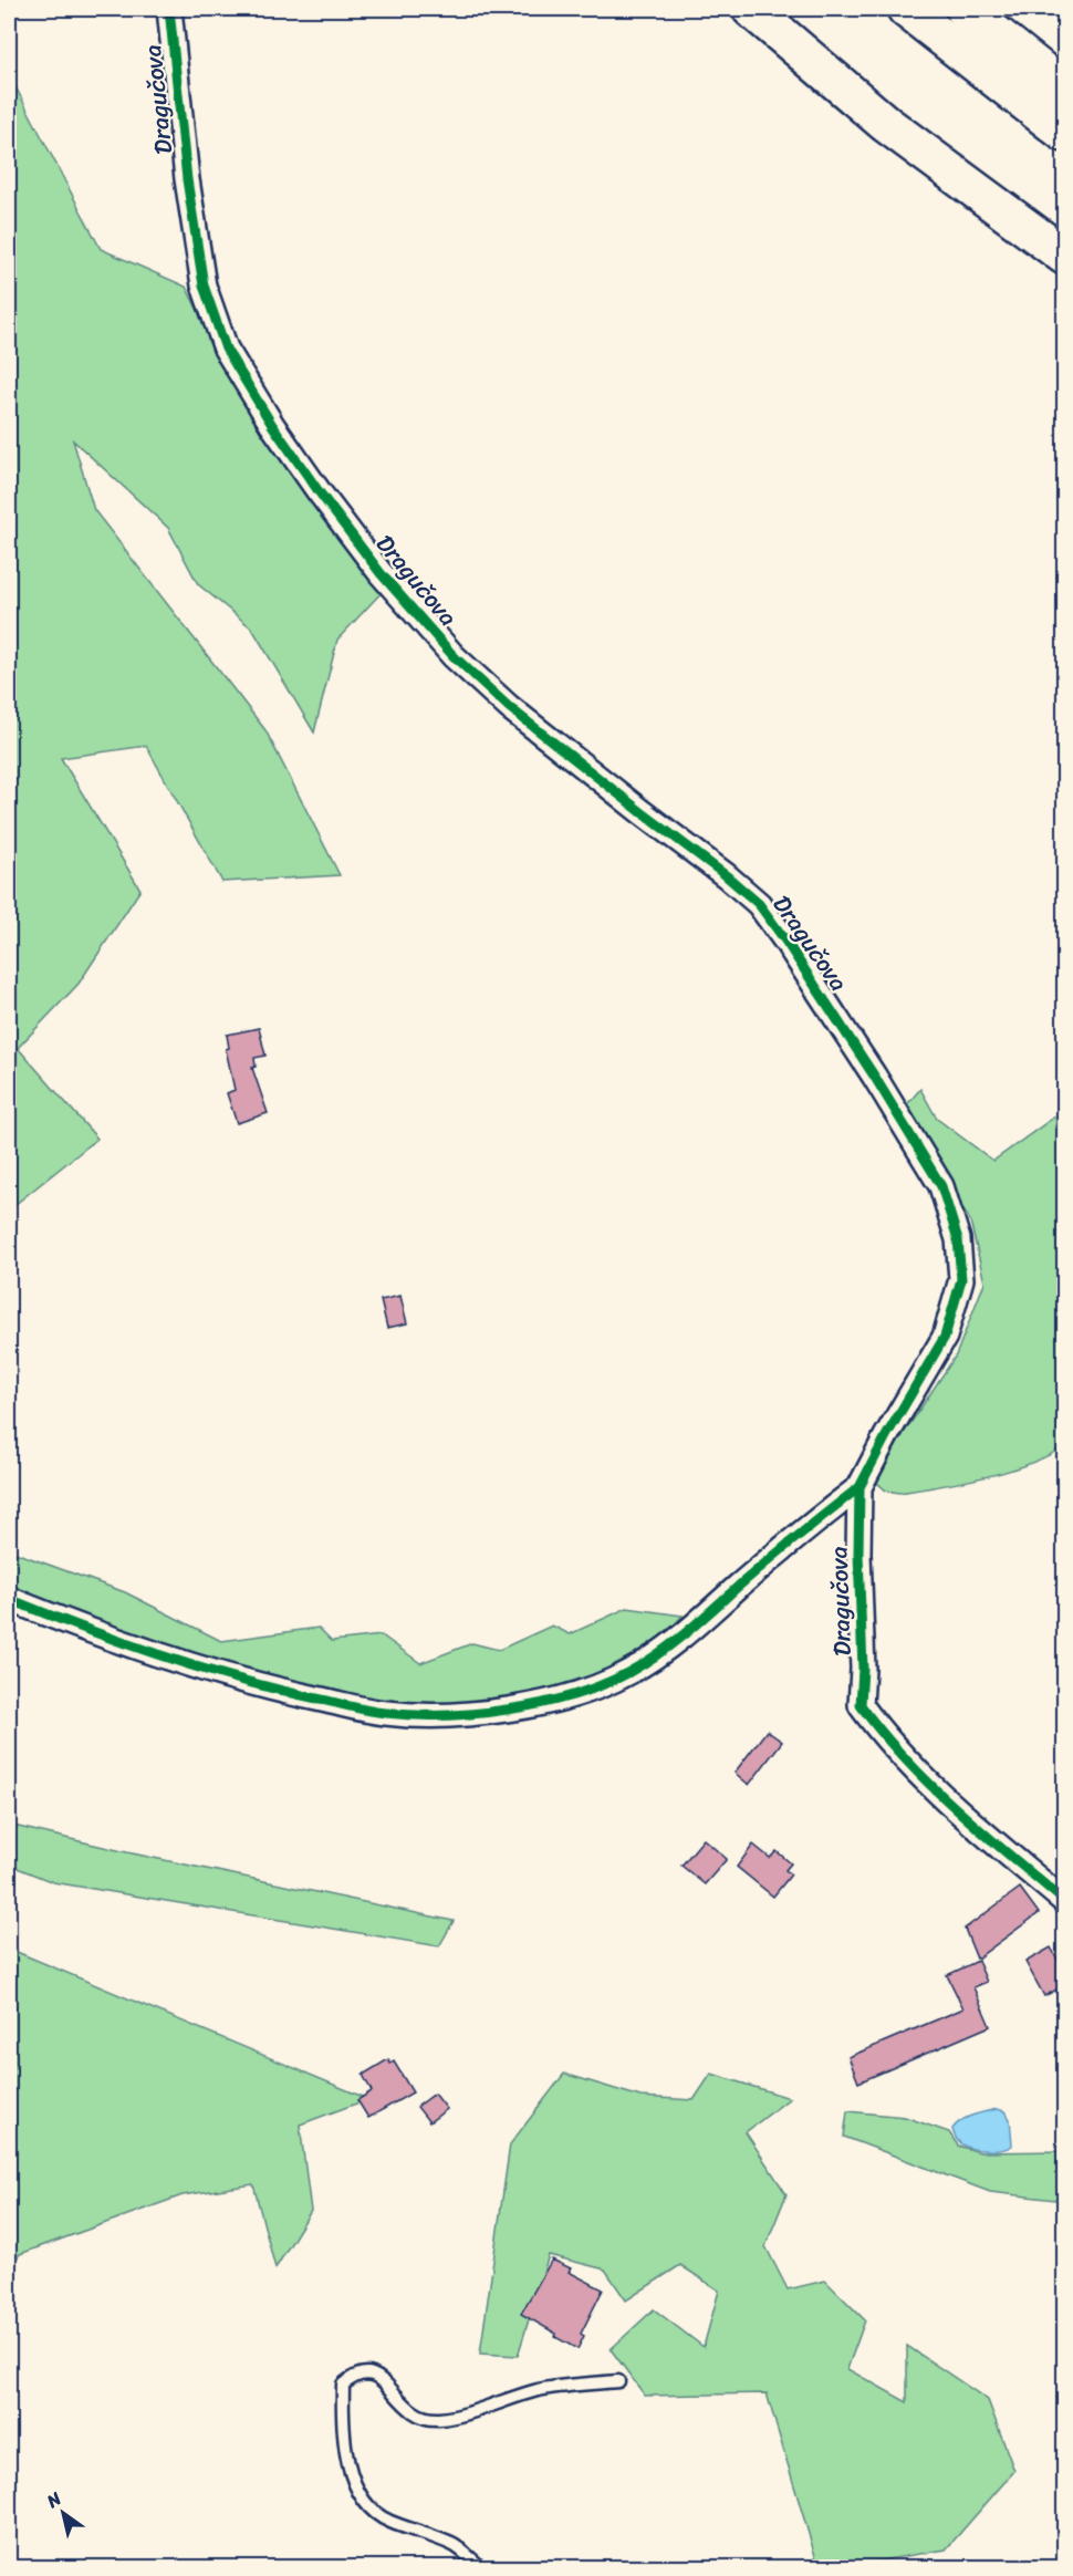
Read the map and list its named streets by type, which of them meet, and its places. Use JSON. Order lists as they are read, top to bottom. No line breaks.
{"streets":{"street":["Dragučova"]},"north":"top left"}
